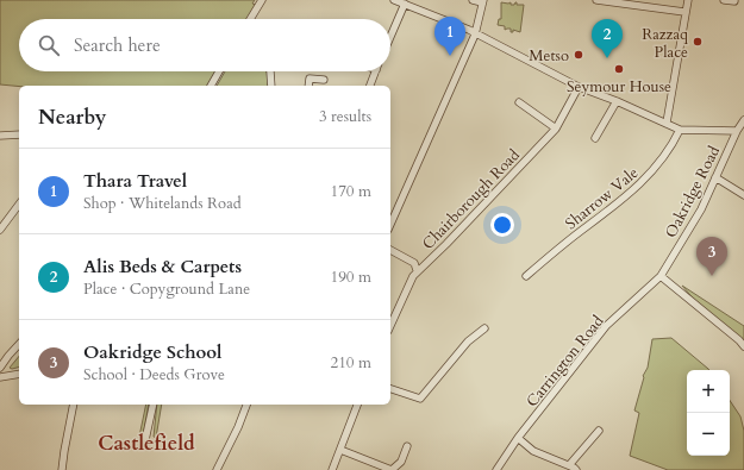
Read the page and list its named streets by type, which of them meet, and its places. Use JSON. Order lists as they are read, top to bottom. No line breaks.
{"streets":{"street":["Oakridge Road","Sharrow Vale","Chairborough Road","Carrington Road"]},"crossings":[["Oakridge Road","Carrington Road"]],"districts":["Castlefield"],"places":["Razzaq Place","Metso","Seymour House"],"page":{"pins":["1","2","3"],"search":"Search here","heading":["Nearby","3 results"],"list":[{"mark":"1","name":"Thara Travel","note":"Shop · Whitelands Road","value":"170 m"},{"mark":"2","name":"Alis Beds & Carpets","note":"Place · Copyground Lane","value":"190 m"},{"mark":"3","name":"Oakridge School","note":"School · Deeds Grove","value":"210 m"}],"map_buttons":["+","−"]}}
